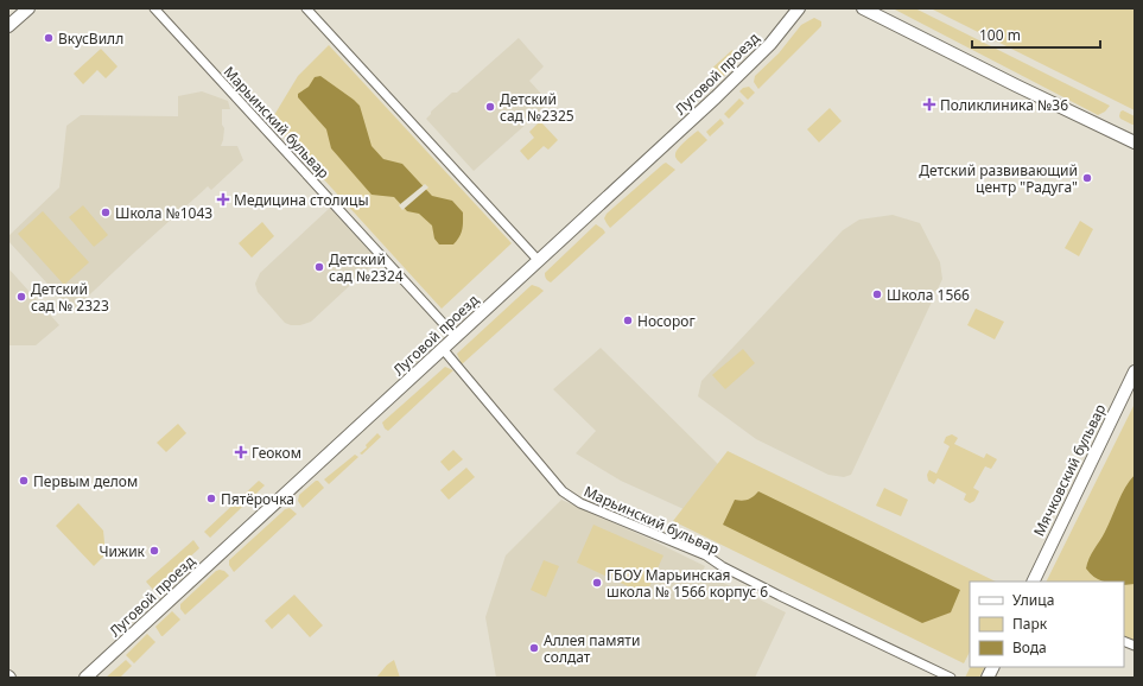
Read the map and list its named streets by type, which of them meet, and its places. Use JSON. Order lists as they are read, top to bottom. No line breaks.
{"streets":{"street":["Луговой проезд","Марьинский бульвар","Мячковский бульвар"]},"crossings":[["Луговой проезд","Марьинский бульвар"]],"places":{"other":["ВкусВилл","Детский сад №2325","Детский развивающий центр \"Радуга\"","Школа №1043","Детский сад №2324","Школа 1566","Детский сад № 2323","Носорог","Первым делом","Пятёрочка","Чижик","ГБОУ Марьинская школа № 1566 корпус 6","Аллея памяти солдат"],"health":["Поликлиника №36","Медицина столицы","Геоком"]},"legend":["Улица","Парк","Вода"],"scale_bar":"100 m"}
